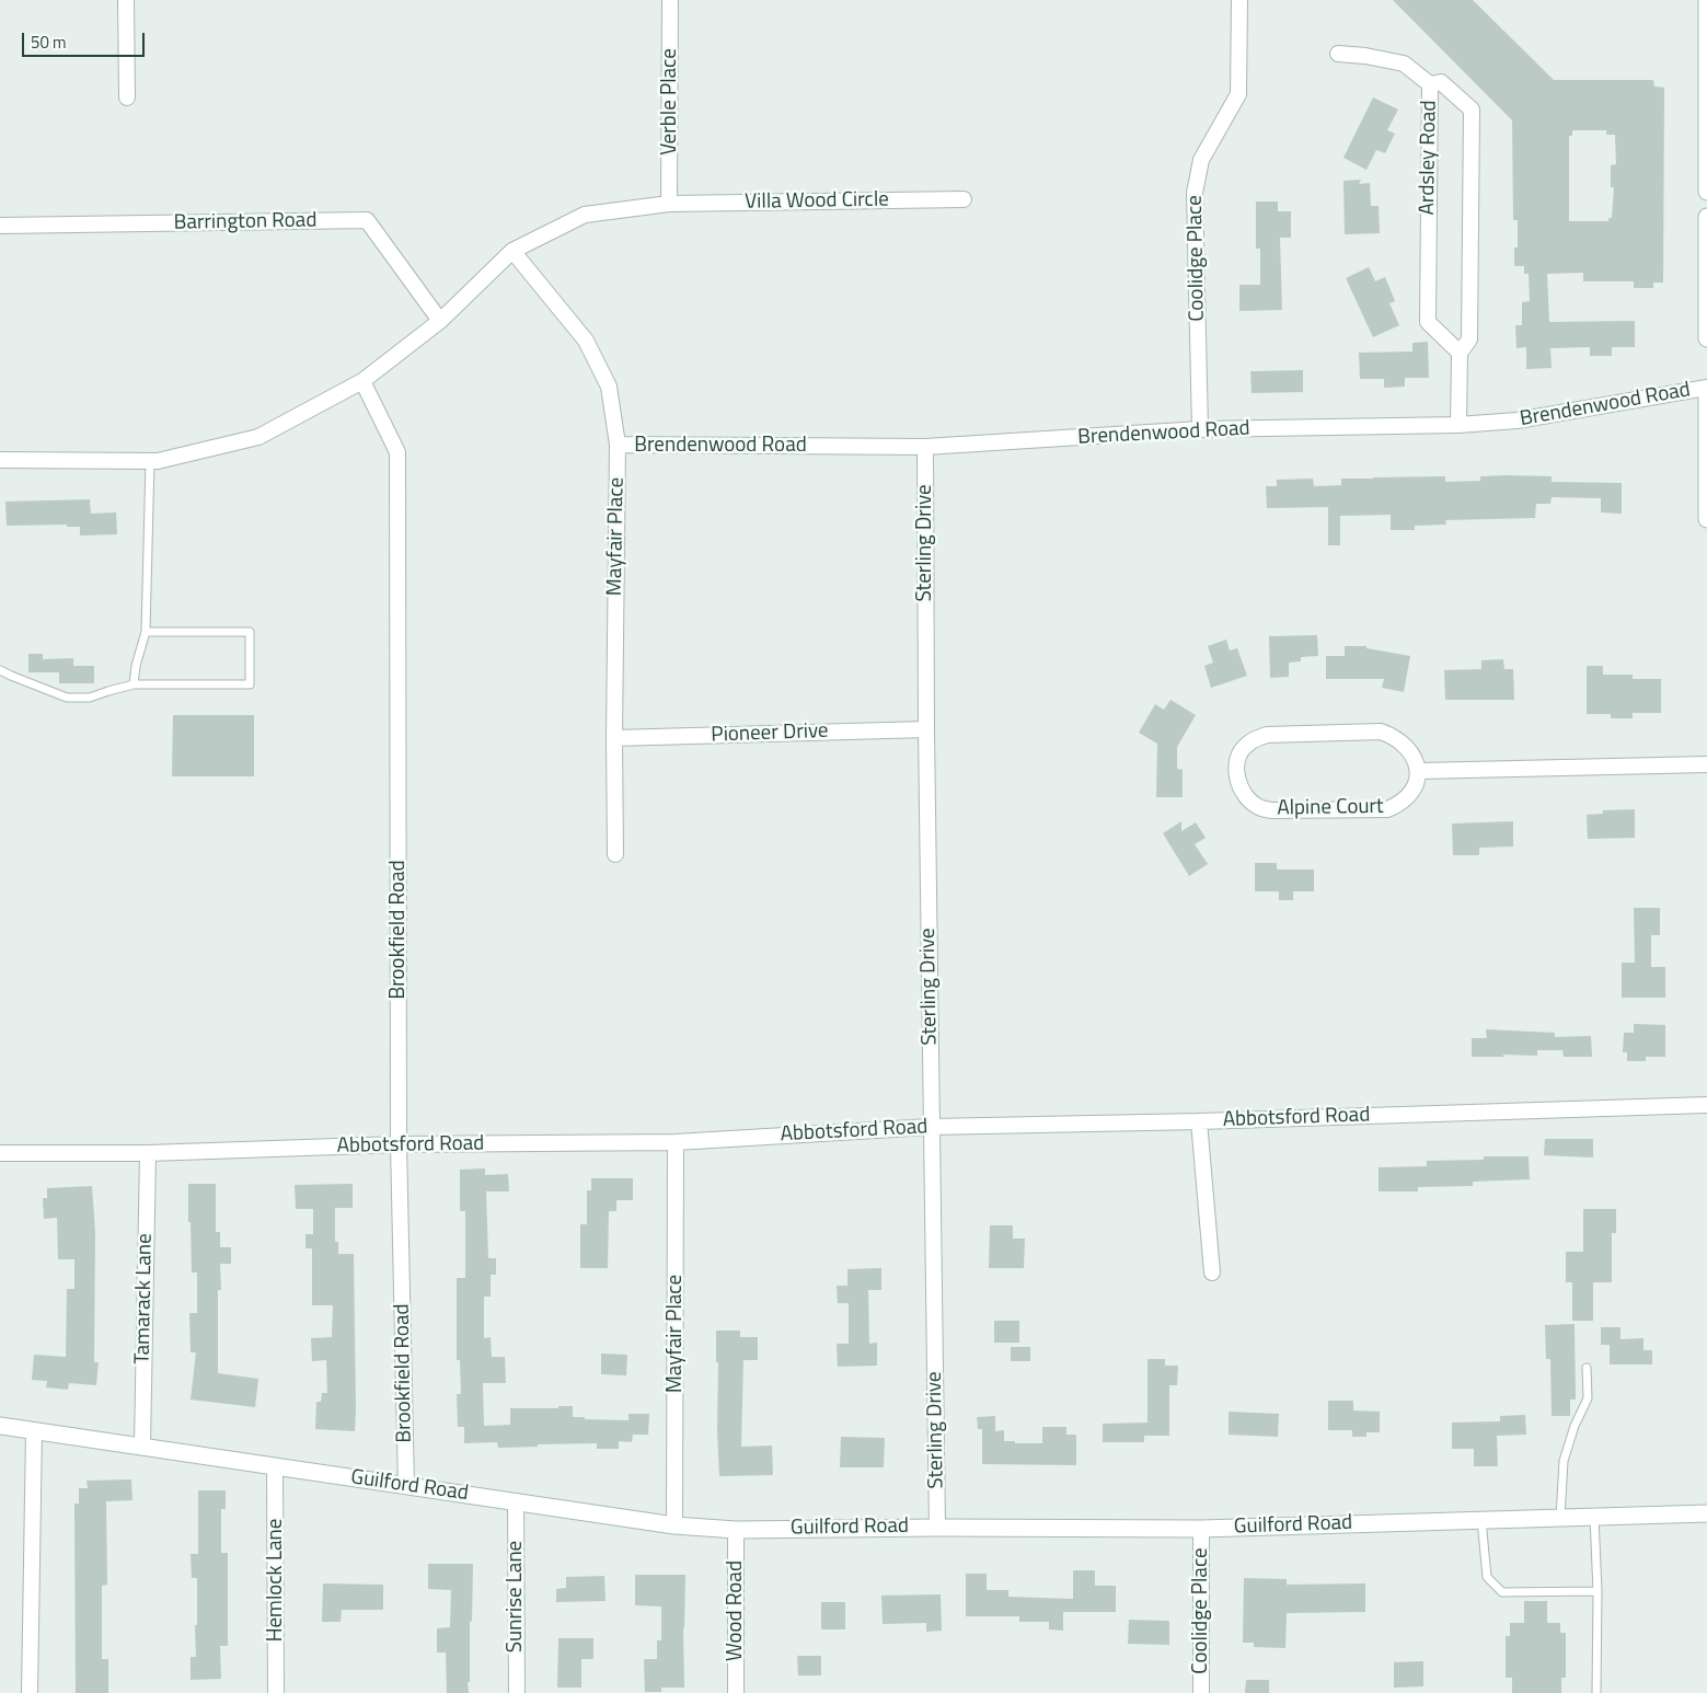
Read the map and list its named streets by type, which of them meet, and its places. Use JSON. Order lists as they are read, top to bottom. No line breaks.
{"streets":{"street":["Verble Place","Ardsley Road","Villa Wood Circle","Barrington Road","Coolidge Place","Brendenwood Road","Mayfair Place","Sterling Drive","Pioneer Drive","Alpine Court","Brookfield Road","Abbotsford Road","Tamarack Lane","Guilford Road","Hemlock Lane","Sunrise Lane","Wood Road"]},"crossings":[["Verble Place","Villa Wood Circle"],["Ardsley Road","Brendenwood Road"],["Coolidge Place","Brendenwood Road"],["Coolidge Place","Guilford Road"],["Brendenwood Road","Mayfair Place"],["Brendenwood Road","Sterling Drive"],["Mayfair Place","Pioneer Drive"],["Mayfair Place","Abbotsford Road"],["Mayfair Place","Guilford Road"],["Sterling Drive","Pioneer Drive"],["Sterling Drive","Abbotsford Road"],["Sterling Drive","Guilford Road"],["Brookfield Road","Abbotsford Road"],["Brookfield Road","Guilford Road"],["Abbotsford Road","Tamarack Lane"],["Tamarack Lane","Guilford Road"],["Guilford Road","Hemlock Lane"],["Guilford Road","Sunrise Lane"],["Guilford Road","Wood Road"]],"scale_bar":"50 m"}
